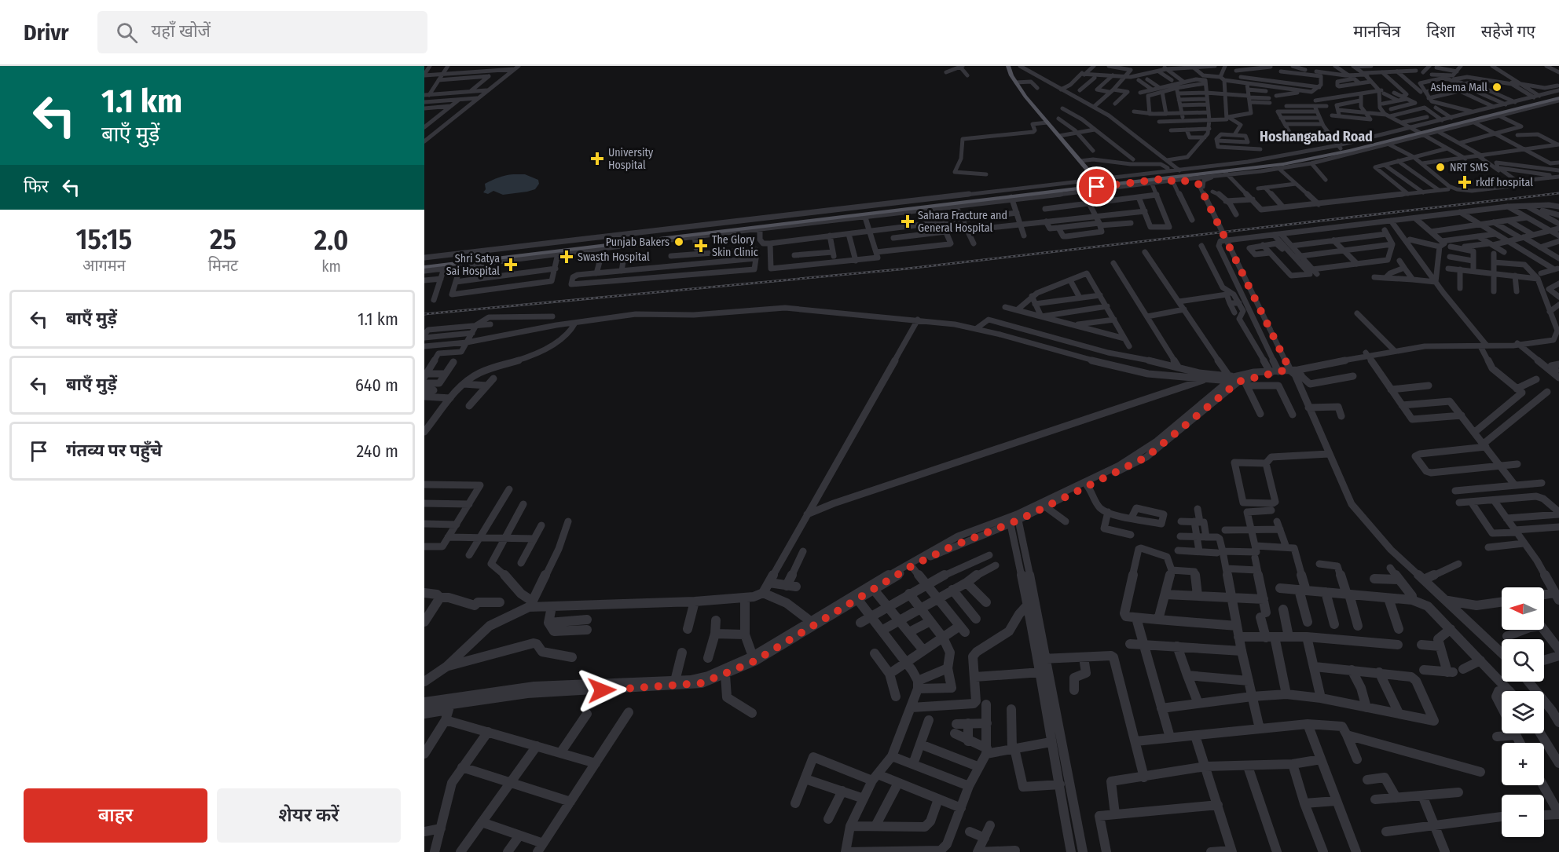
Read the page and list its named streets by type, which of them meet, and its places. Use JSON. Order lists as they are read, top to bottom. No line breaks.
{"districts":["Hoshangabad Road"],"places":{"other":["Ashema Mall","NRT SMS","Punjab Bakers"],"health":["University Hospital","rkdf hospital","Sahara Fracture and General Hospital","The Glory Skin Clinic","Swasth Hospital","Shri Satya Sai Hospital"]},"north":"left","page":{"header":"Drivr","search":"यहाँ खोजें","nav":["मानचित्र","दिशा","सहेजे गए"],"turn":["1.1 km","बाएँ मुड़ें"],"then":"फिर","eta":["15:15","आगमन","25","मिनट","2.0","km"],"list":[{"name":"बाएँ मुड़ें","value":"1.1 km"},{"name":"बाएँ मुड़ें","value":"640 m"},{"name":"गंतव्य पर पहुँचे","value":"240 m"}],"map_buttons":["+","−"],"buttons":["बाहर","शेयर करें"]}}
